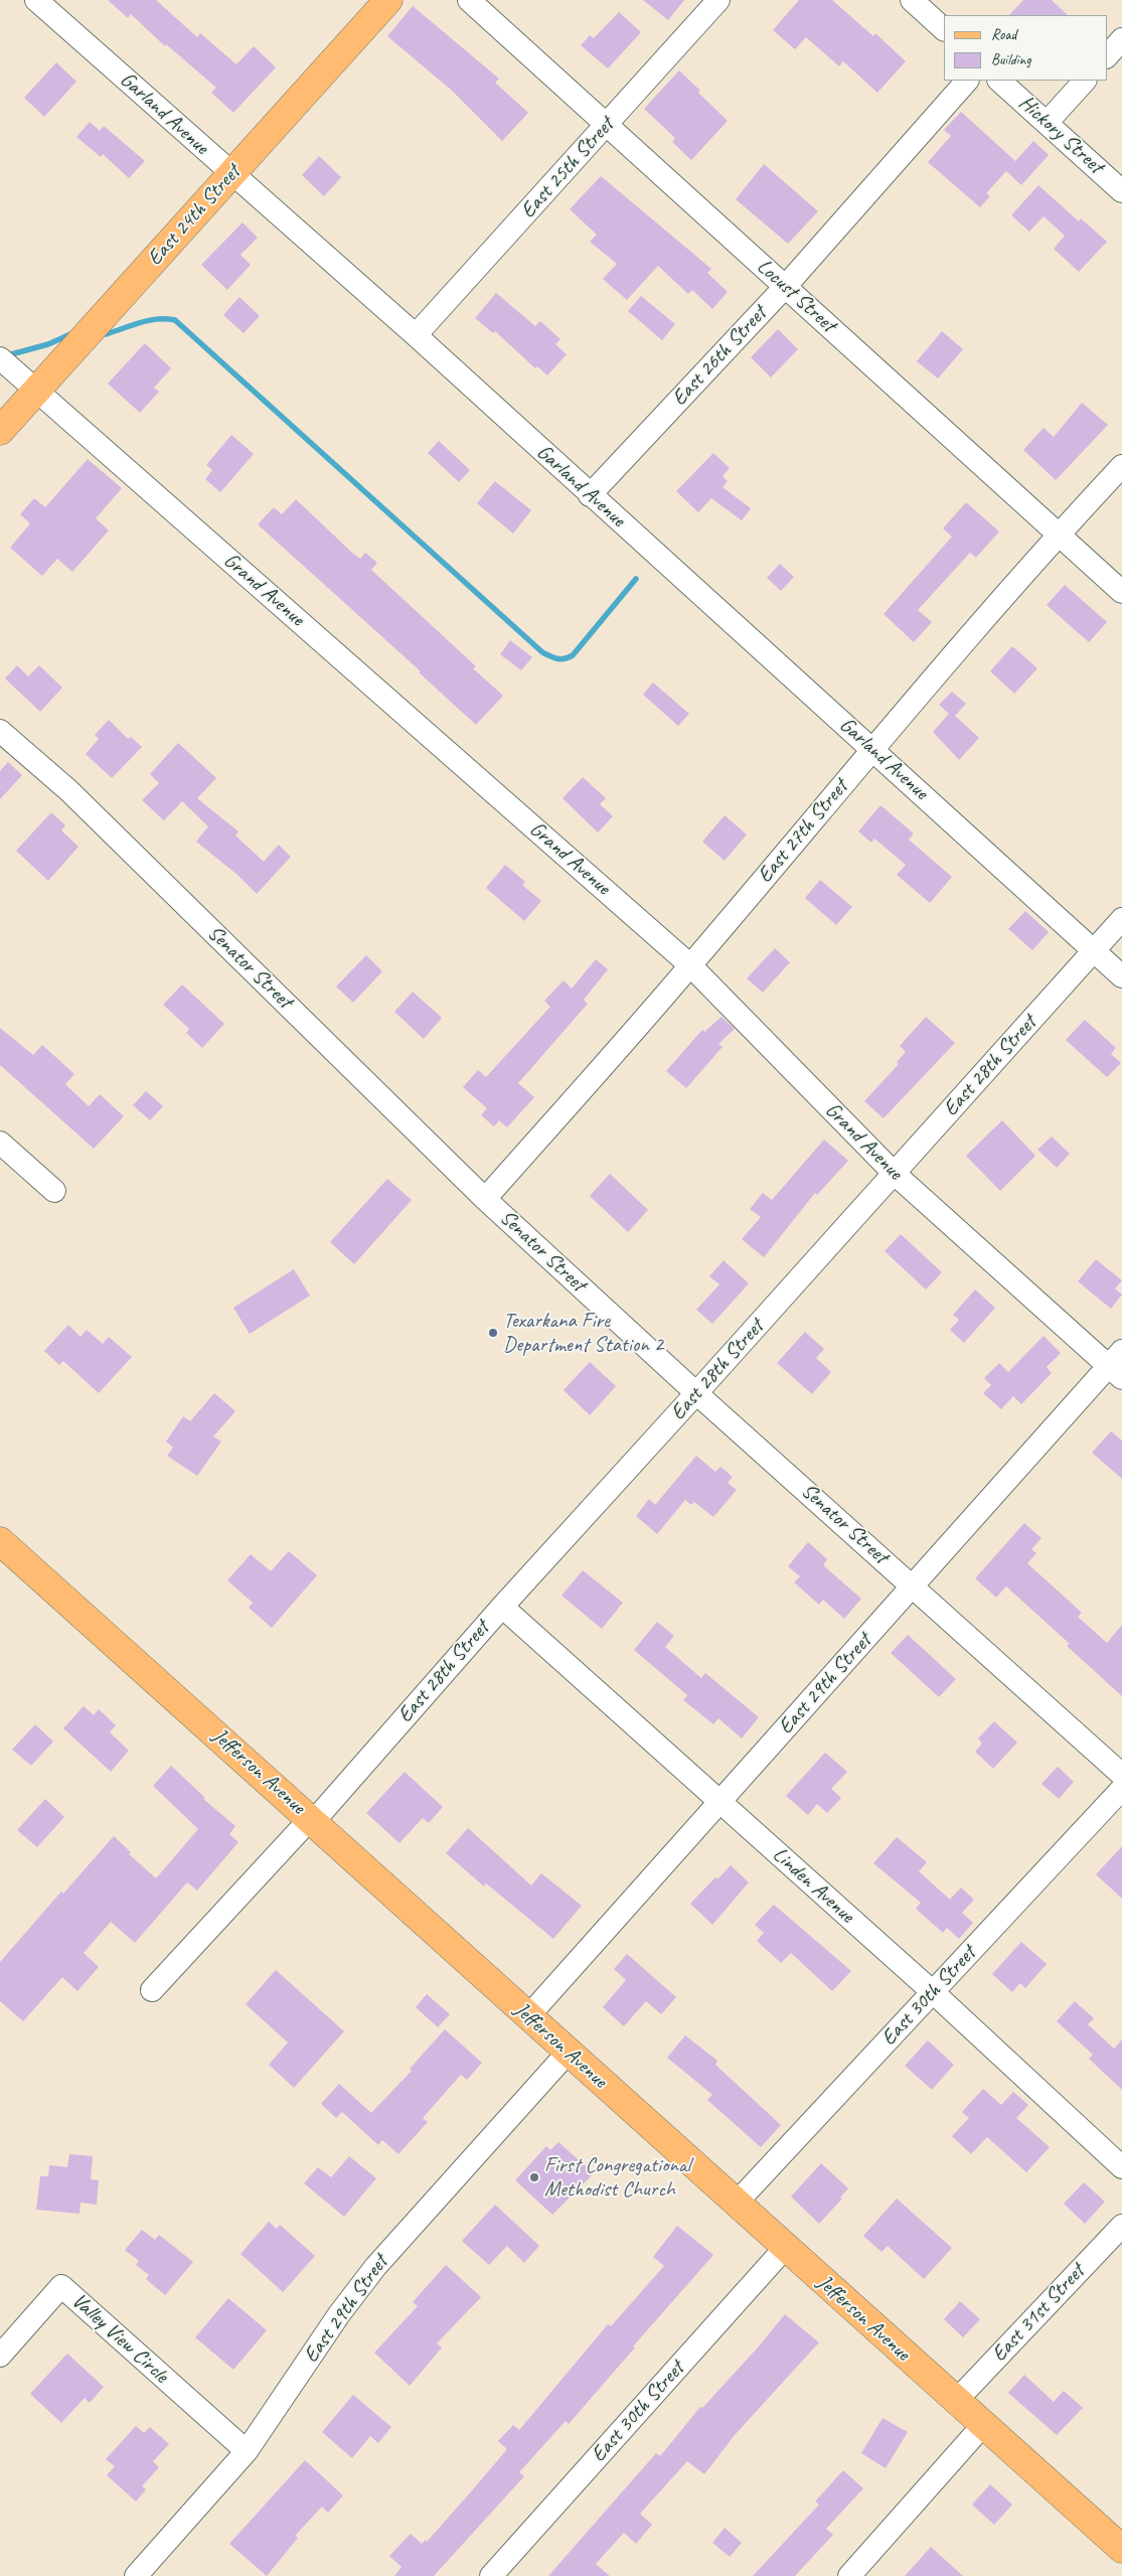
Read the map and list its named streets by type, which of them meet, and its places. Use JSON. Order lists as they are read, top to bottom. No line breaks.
{"streets":{"main road":["East 24th Street","Jefferson Avenue"],"street":["Garland Avenue","Hickory Street","East 25th Street","Locust Street","East 26th Street","Grand Avenue","East 27th Street","Senator Street","East 28th Street","East 29th Street","Linden Avenue","East 30th Street","East 31st Street","Valley View Circle"]},"crossings":[["Garland Avenue","East 25th Street"],["Garland Avenue","East 24th Street"],["Garland Avenue","East 26th Street"],["Garland Avenue","East 27th Street"],["Garland Avenue","East 28th Street"],["East 25th Street","Locust Street"],["East 24th Street","Grand Avenue"],["Locust Street","East 26th Street"],["Locust Street","East 27th Street"],["Grand Avenue","East 27th Street"],["Grand Avenue","East 28th Street"],["Grand Avenue","East 29th Street"],["East 27th Street","Senator Street"],["Senator Street","East 28th Street"],["Senator Street","East 29th Street"],["East 28th Street","Jefferson Avenue"],["East 28th Street","Linden Avenue"],["East 29th Street","Jefferson Avenue"],["East 29th Street","Linden Avenue"],["East 29th Street","Valley View Circle"],["Jefferson Avenue","East 30th Street"],["Jefferson Avenue","East 31st Street"],["Linden Avenue","East 30th Street"]],"places":["Texarkana Fire Department Station 2","First Congregational Methodist Church"],"legend":["Road","Building"]}
